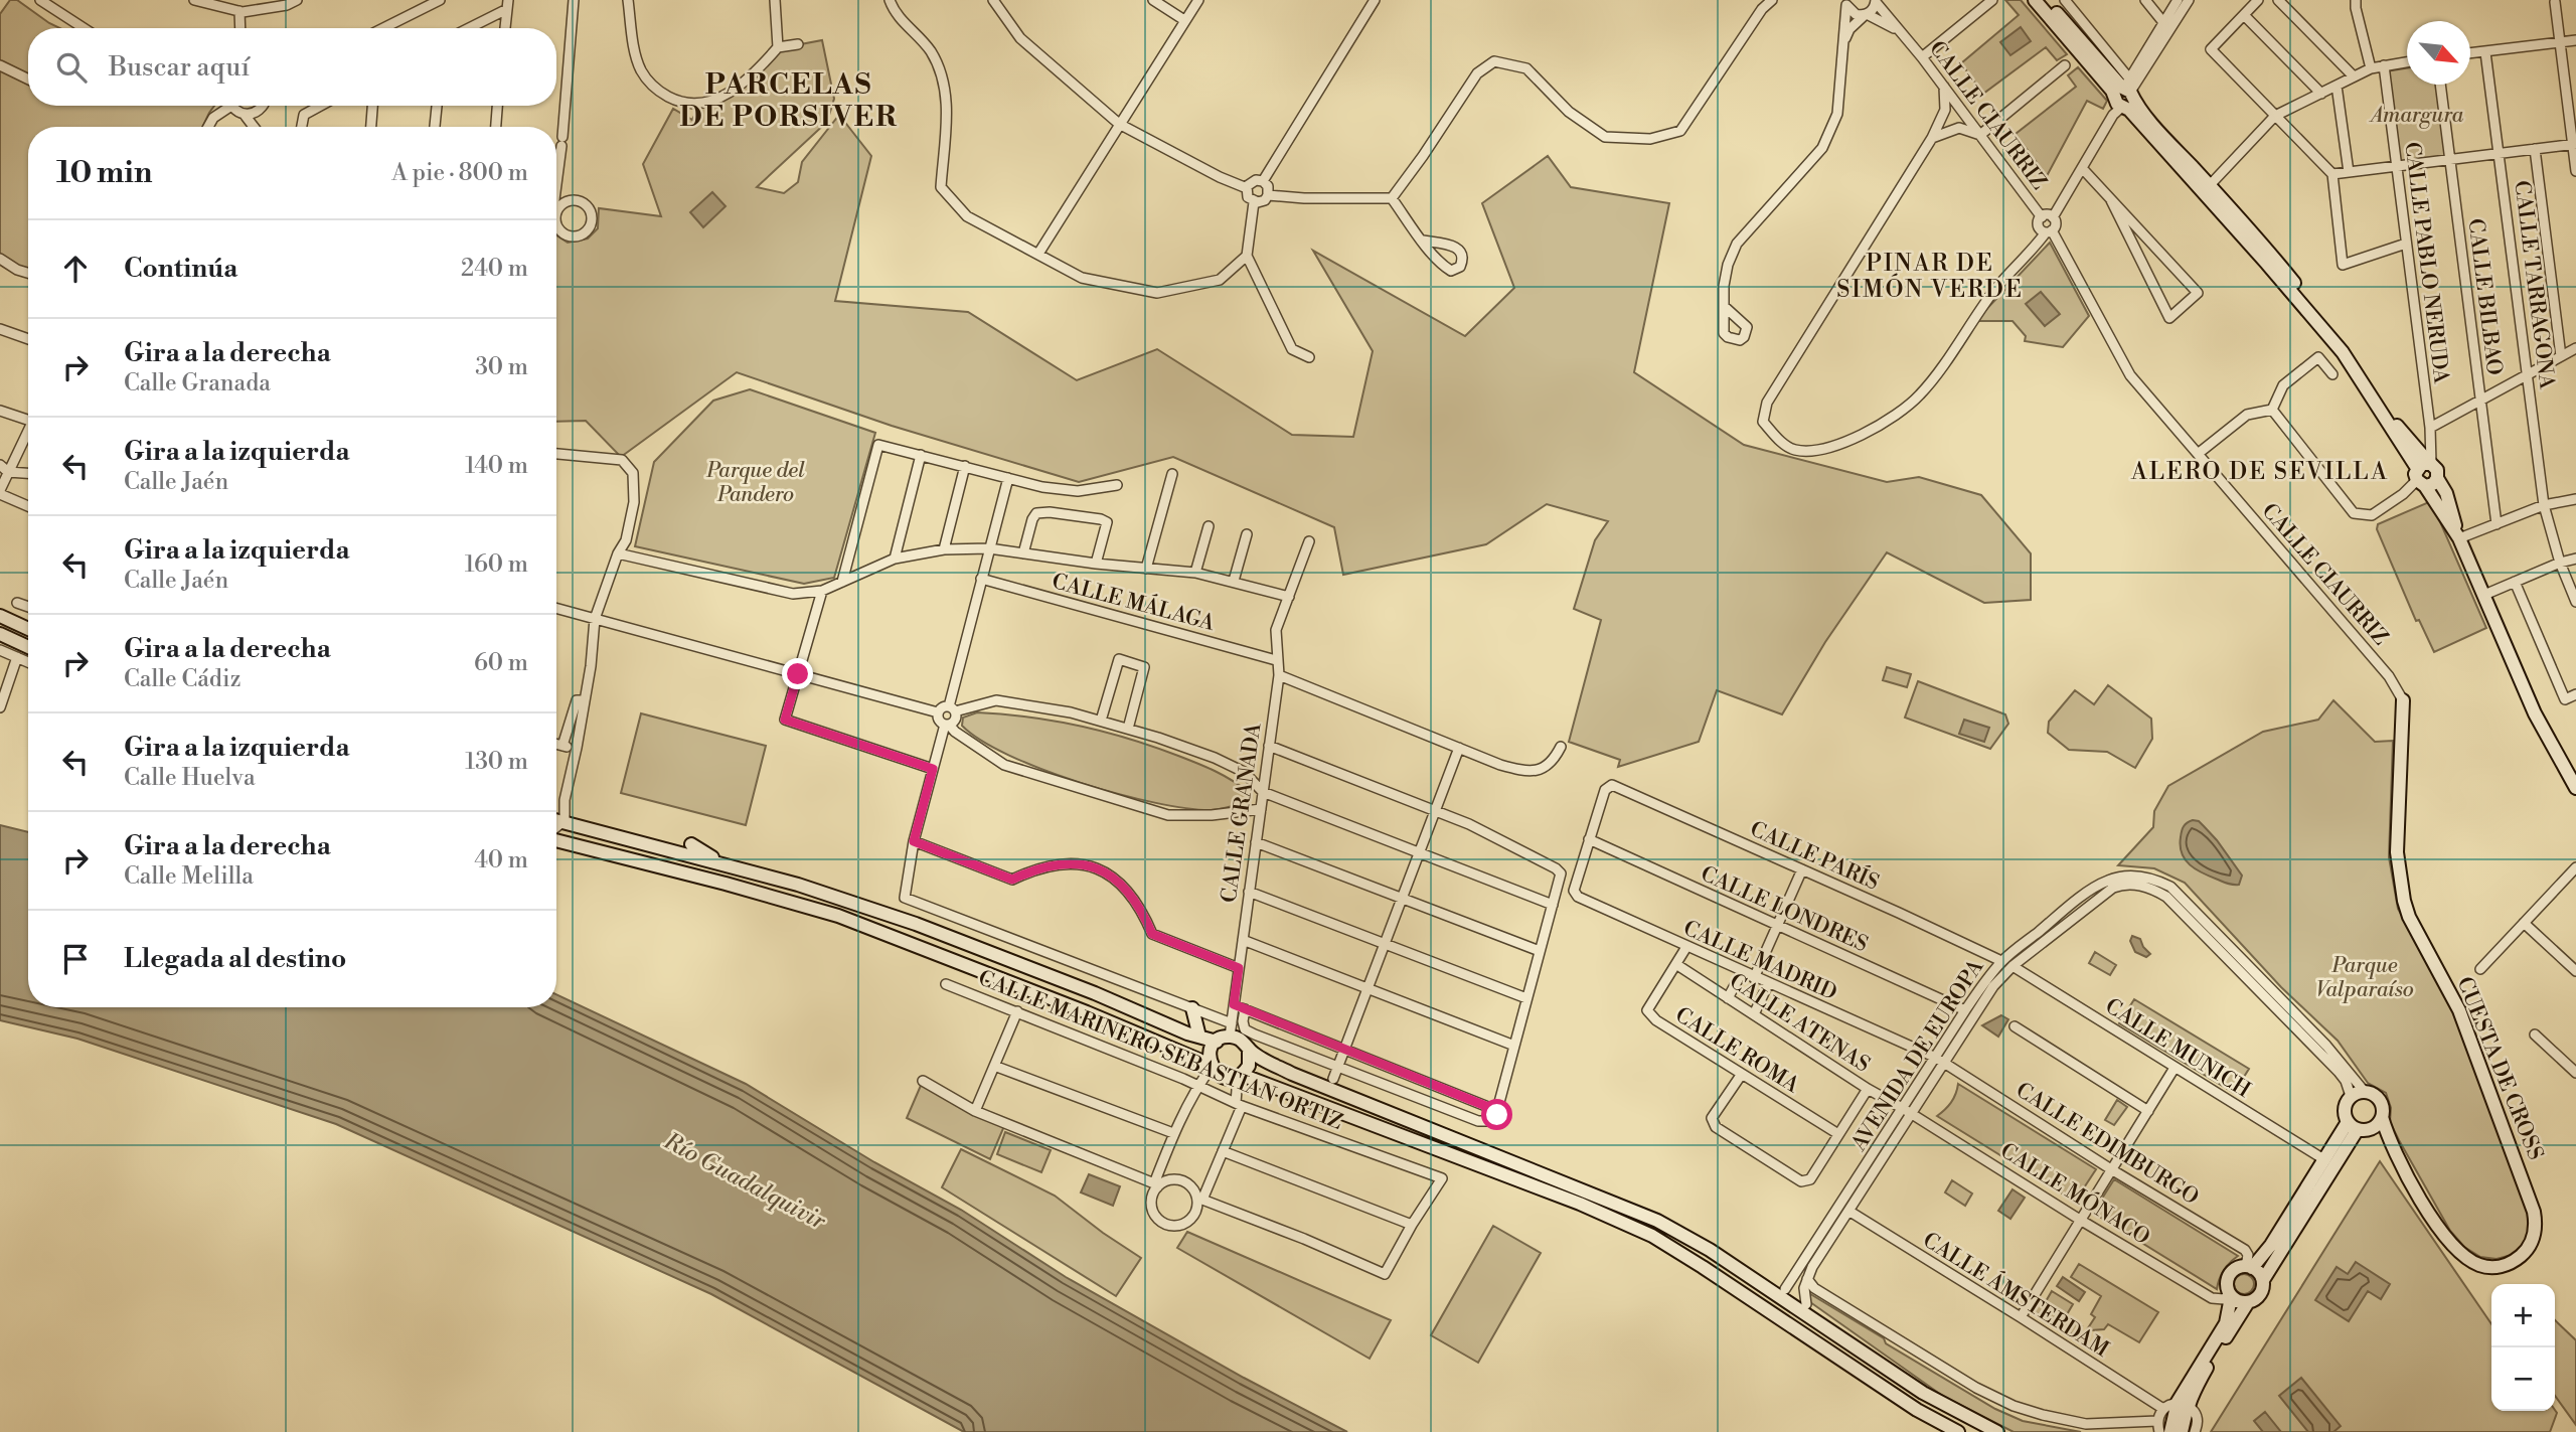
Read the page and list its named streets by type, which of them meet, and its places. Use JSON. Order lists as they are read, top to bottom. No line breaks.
{"streets":{"main road":["CUESTA DE CROSS"],"street":["CALLE CIAURRIZ","CALLE PABLO NERUDA","CALLE TARRAGONA","CALLE BILBAO","CALLE MÁLAGA","CALLE GRANADA","CALLE PARÍS","CALLE LONDRES","CALLE MADRID","CALLE ATENAS","CALLE MUNICH","CALLE MARINERO SEBASTIAN ORTIZ","CALLE ROMA","AVENIDA DE EUROPA","CALLE EDIMBURGO","CALLE MÓNACO","CALLE ÁMSTERDAM"]},"crossings":[["CALLE CIAURRIZ","CUESTA DE CROSS"],["CALLE MÁLAGA","CALLE GRANADA"],["CALLE PARÍS","CALLE LONDRES"],["CALLE PARÍS","CALLE MADRID"],["CALLE PARÍS","AVENIDA DE EUROPA"],["CALLE LONDRES","CALLE MADRID"],["CALLE LONDRES","AVENIDA DE EUROPA"],["CALLE MADRID","CALLE ROMA"],["CALLE MADRID","AVENIDA DE EUROPA"],["CALLE MADRID","CALLE EDIMBURGO"],["CALLE ATENAS","CALLE ROMA"],["CALLE ATENAS","AVENIDA DE EUROPA"],["CALLE ATENAS","CALLE MÓNACO"],["CALLE MUNICH","AVENIDA DE EUROPA"],["AVENIDA DE EUROPA","CUESTA DE CROSS"],["AVENIDA DE EUROPA","CALLE EDIMBURGO"],["AVENIDA DE EUROPA","CALLE MÓNACO"],["AVENIDA DE EUROPA","CALLE ÁMSTERDAM"],["CALLE EDIMBURGO","CALLE MÓNACO"]],"districts":["PARCELAS DE PORSIVER","PINAR DE SIMÓN VERDE","ALERO DE SEVILLA"],"water":["Río Guadalquivir"],"parks":["Amargura","Parque del Pandero","Parque Valparaíso"],"north":"bottom right","page":{"search":"Buscar aquí","heading":["10 min","A pie · 800 m"],"list":[["Continúa","240 m"],["Gira a la derecha","Calle Granada","30 m"],["Gira a la izquierda","Calle Jaén","140 m"],["Gira a la izquierda","Calle Jaén","160 m"],["Gira a la derecha","Calle Cádiz","60 m"],["Gira a la izquierda","Calle Huelva","130 m"],["Gira a la derecha","Calle Melilla","40 m"],"Llegada al destino"],"map_buttons":["+","−"]}}
